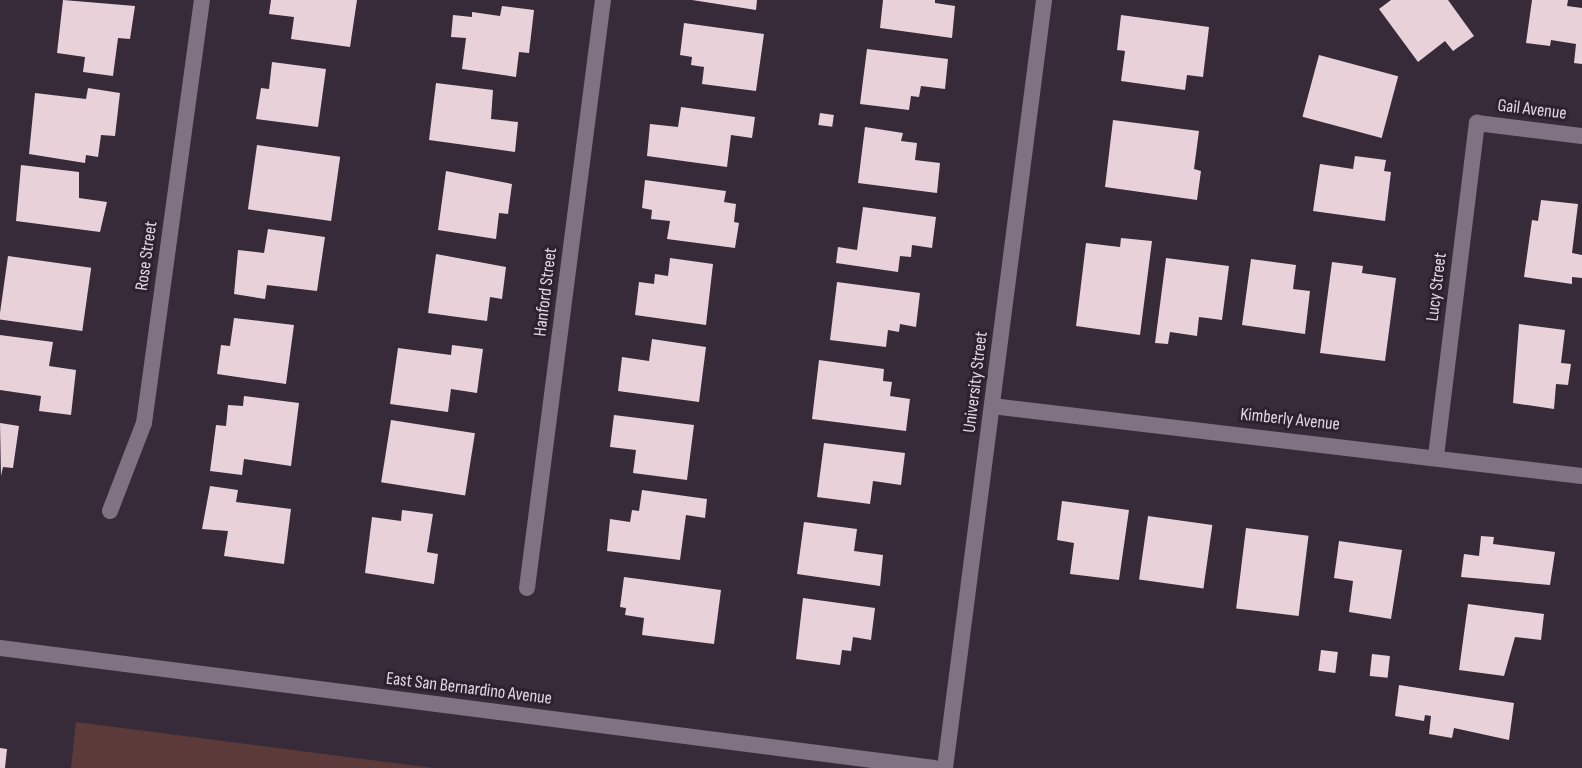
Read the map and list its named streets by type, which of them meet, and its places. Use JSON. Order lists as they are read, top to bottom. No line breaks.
{"streets":{"street":["Gail Avenue","Rose Street","Lucy Street","Hanford Street","University Street","Kimberly Avenue","East San Bernardino Avenue"]},"crossings":[["Gail Avenue","Lucy Street"],["Lucy Street","Kimberly Avenue"],["University Street","Kimberly Avenue"]]}
